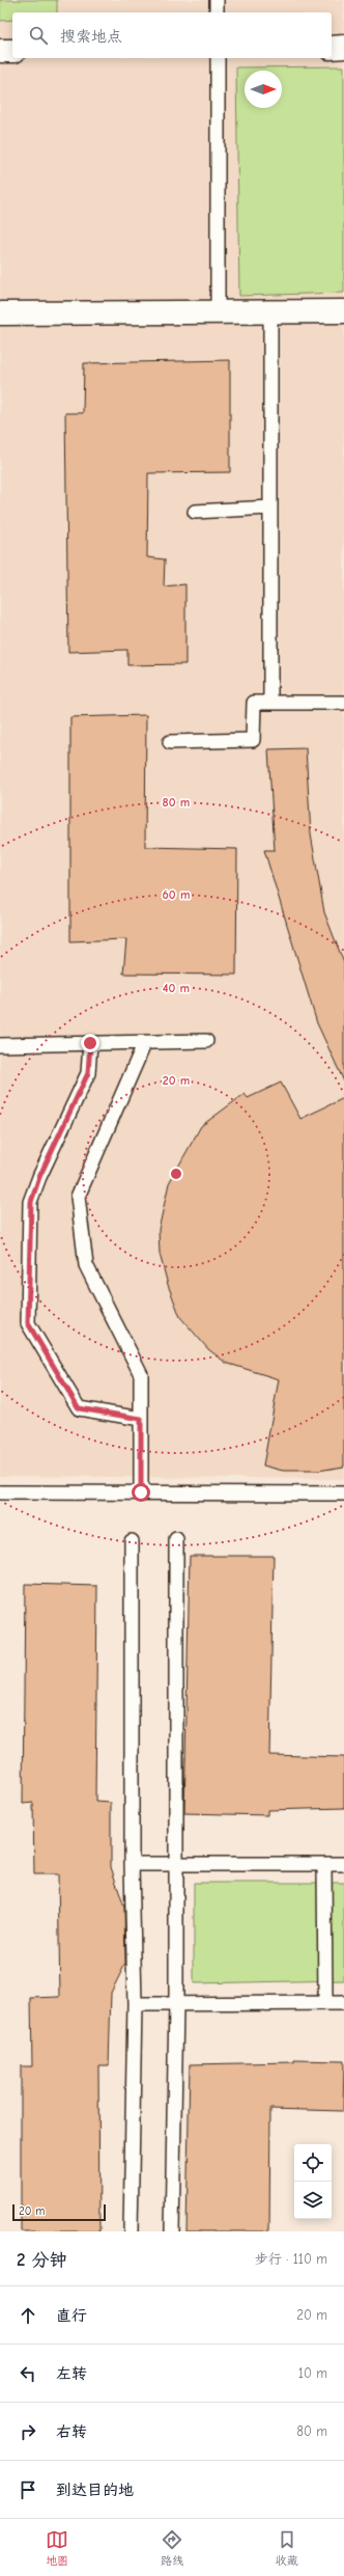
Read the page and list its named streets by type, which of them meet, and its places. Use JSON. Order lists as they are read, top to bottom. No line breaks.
{"scale_bar":"20 m","north":"right","page":{"search":"搜索地点","scale":"20 m","heading":["2 分钟","步行 · 110 m"],"list":[["直行","20 m"],["左转","10 m"],["右转","80 m"],"到达目的地"],"nav":["地图","路线","收藏"]},"rings":["80 m","60 m","40 m","20 m"]}
